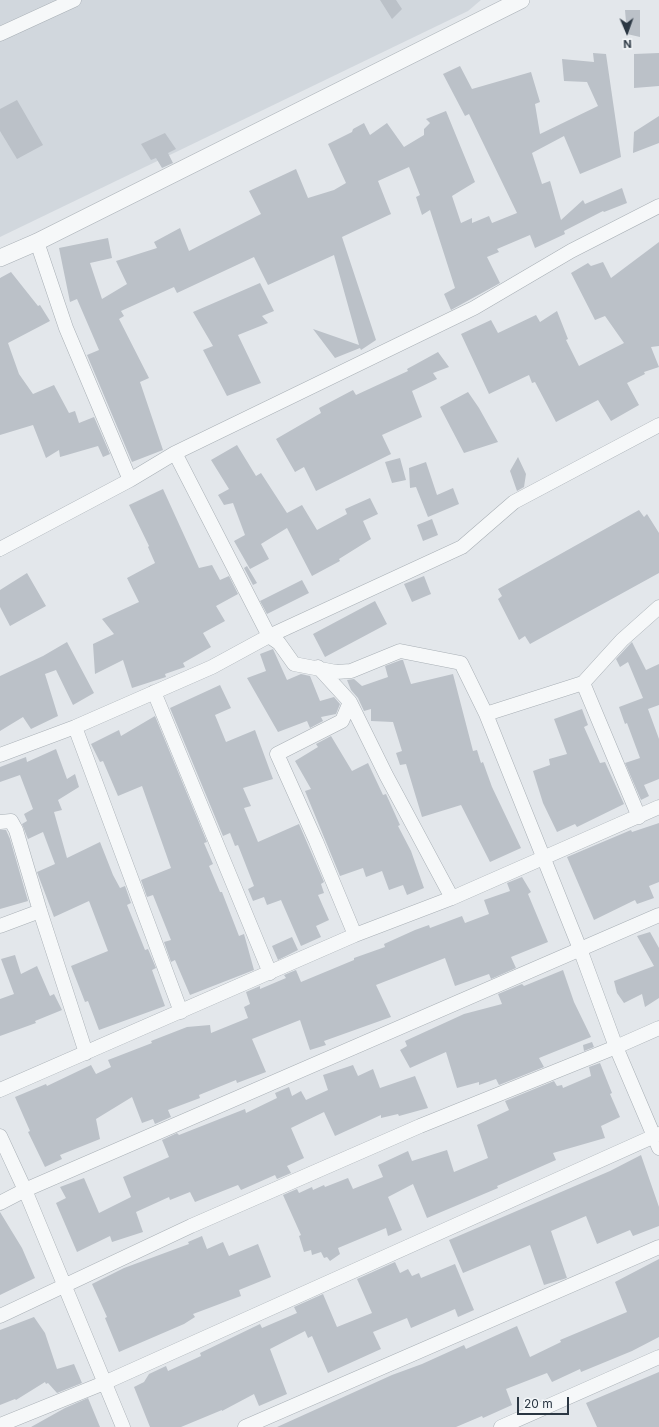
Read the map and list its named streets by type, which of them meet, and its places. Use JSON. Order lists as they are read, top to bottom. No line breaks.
{"scale_bar":"20 m","north":"bottom"}
